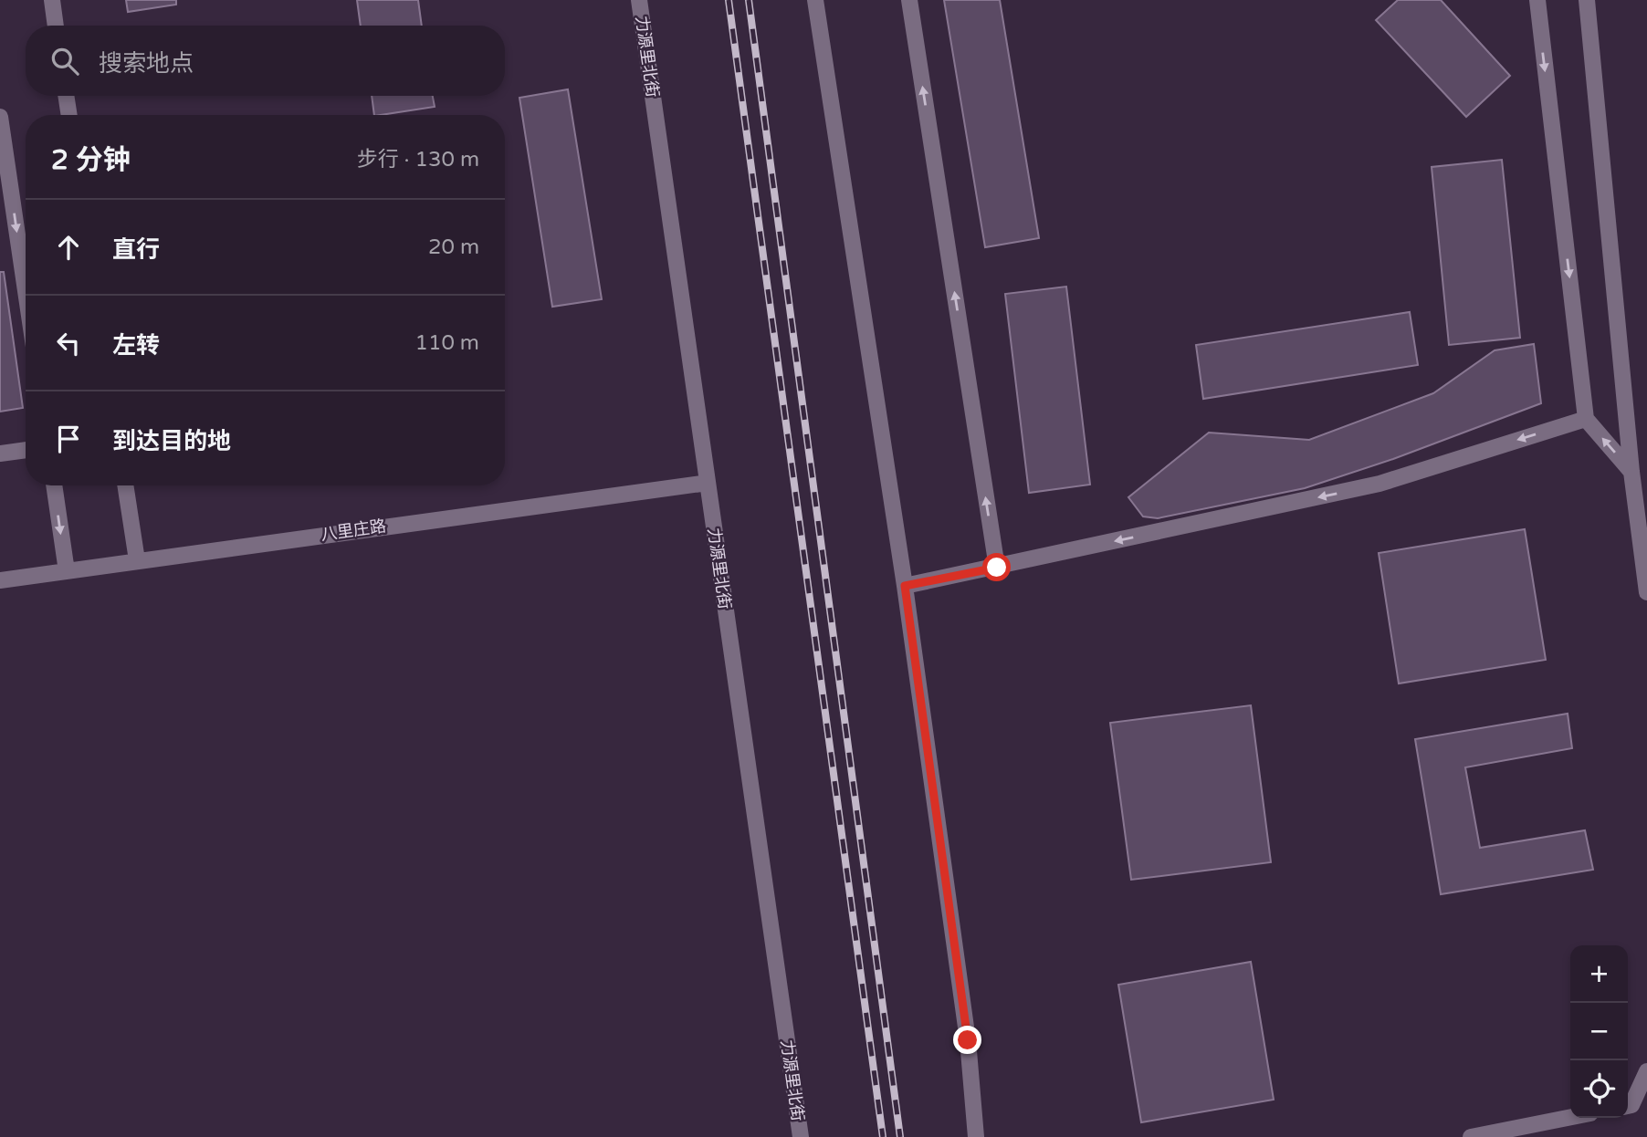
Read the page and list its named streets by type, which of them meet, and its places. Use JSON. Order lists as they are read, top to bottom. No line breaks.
{"streets":{"street":["力源里北街","八里庄路"]},"crossings":[["力源里北街","八里庄路"]],"page":{"search":"搜索地点","heading":["2 分钟","步行 · 130 m"],"list":[["直行","20 m"],["左转","110 m"],"到达目的地"],"map_buttons":["+","−"]}}
